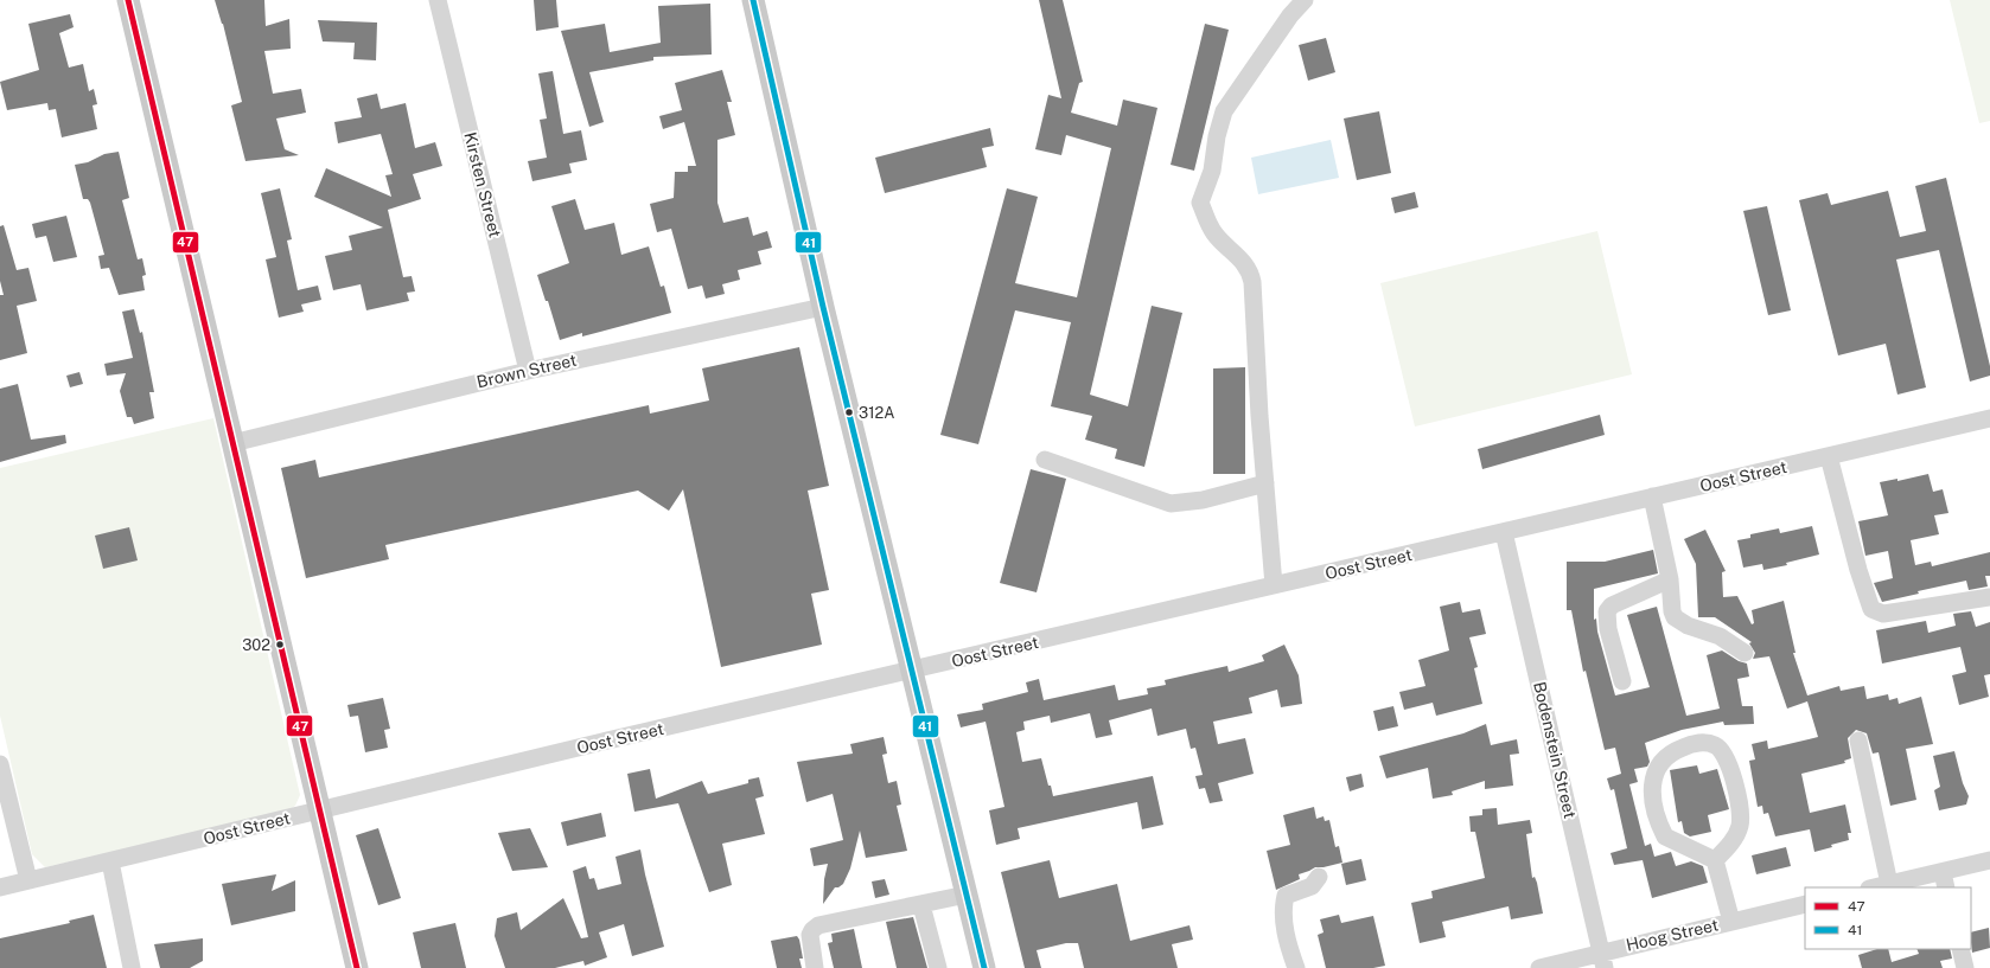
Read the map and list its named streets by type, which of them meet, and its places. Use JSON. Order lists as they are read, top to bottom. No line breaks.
{"streets":{"street":["Kirsten Street","Brown Street","Oost Street","Bodenstein Street","Hoog Street"]},"crossings":[["Kirsten Street","Brown Street"],["Oost Street","Bodenstein Street"],["Bodenstein Street","Hoog Street"]],"places":["312A","302"],"lines":["transit line 47","transit line 41"],"legend":["47","41"]}
